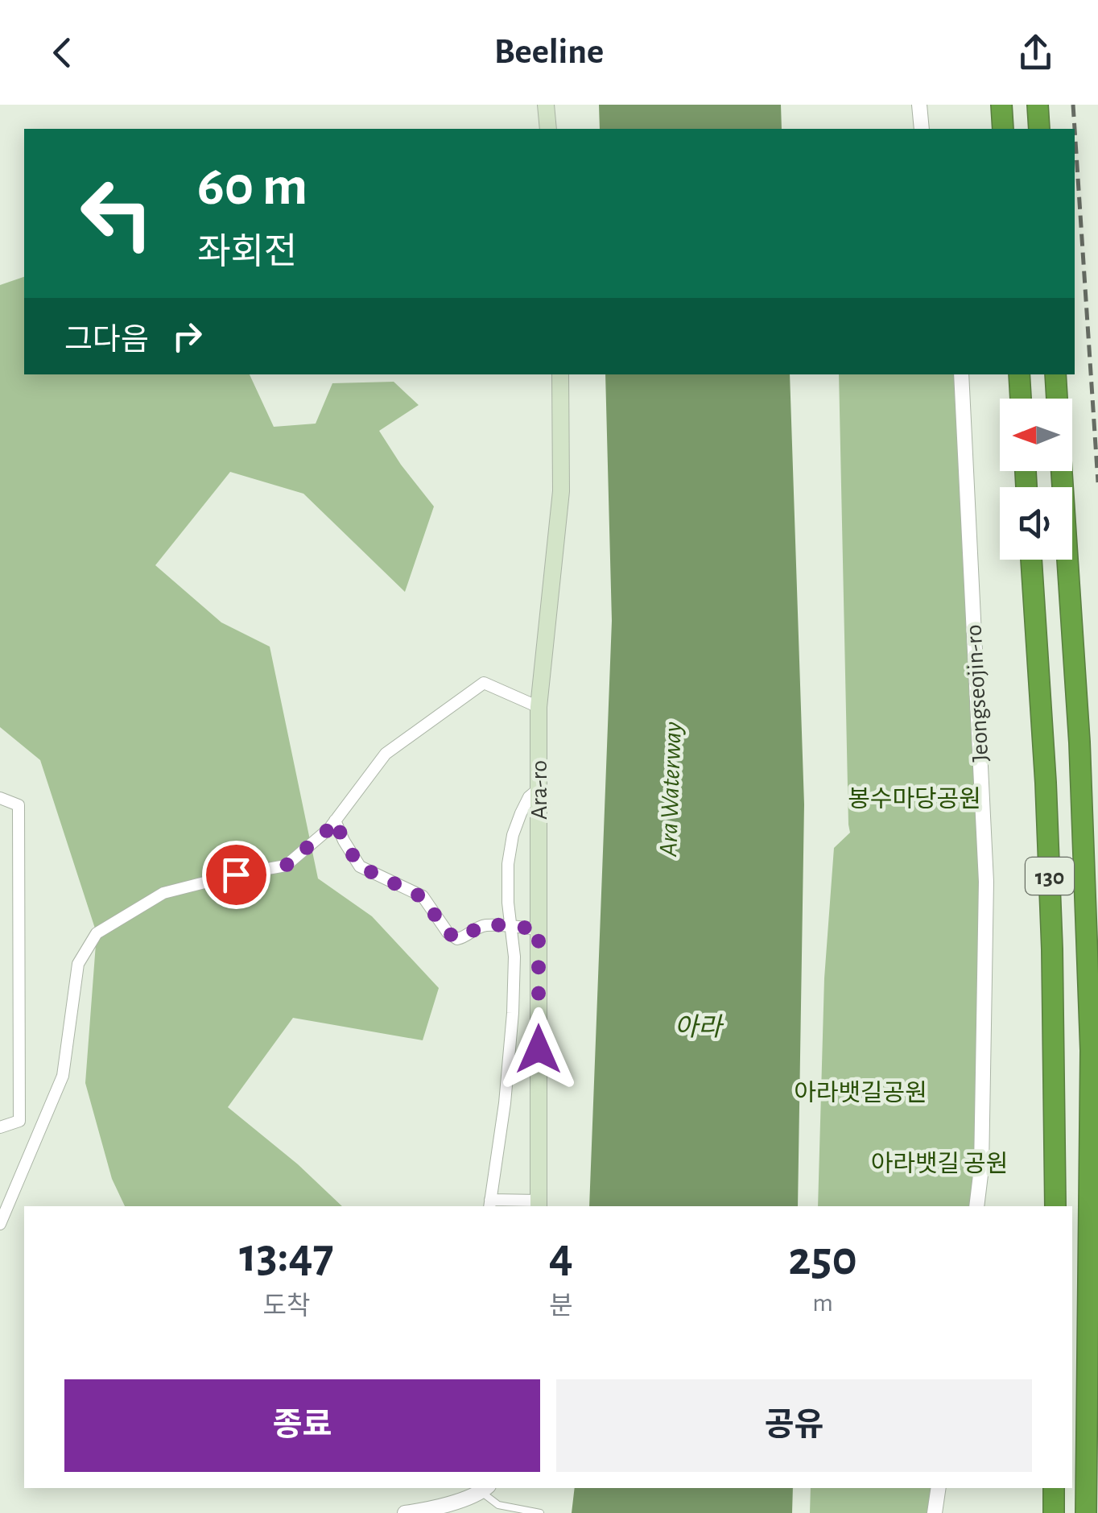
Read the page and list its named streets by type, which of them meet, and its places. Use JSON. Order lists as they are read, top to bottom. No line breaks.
{"streets":{"highway":["130"],"main road":["Ara-ro"],"street":["Jeongseojin-ro"]},"water":["Ara Waterway","아라"],"parks":["봉수마당공원","아라뱃길공원","아라뱃길 공원"],"north":"left","page":{"header":"Beeline","turn":["60 m","좌회전"],"then":"그다음","eta":["13:47","도착","4","분","250","m"],"buttons":["종료","공유"]}}
